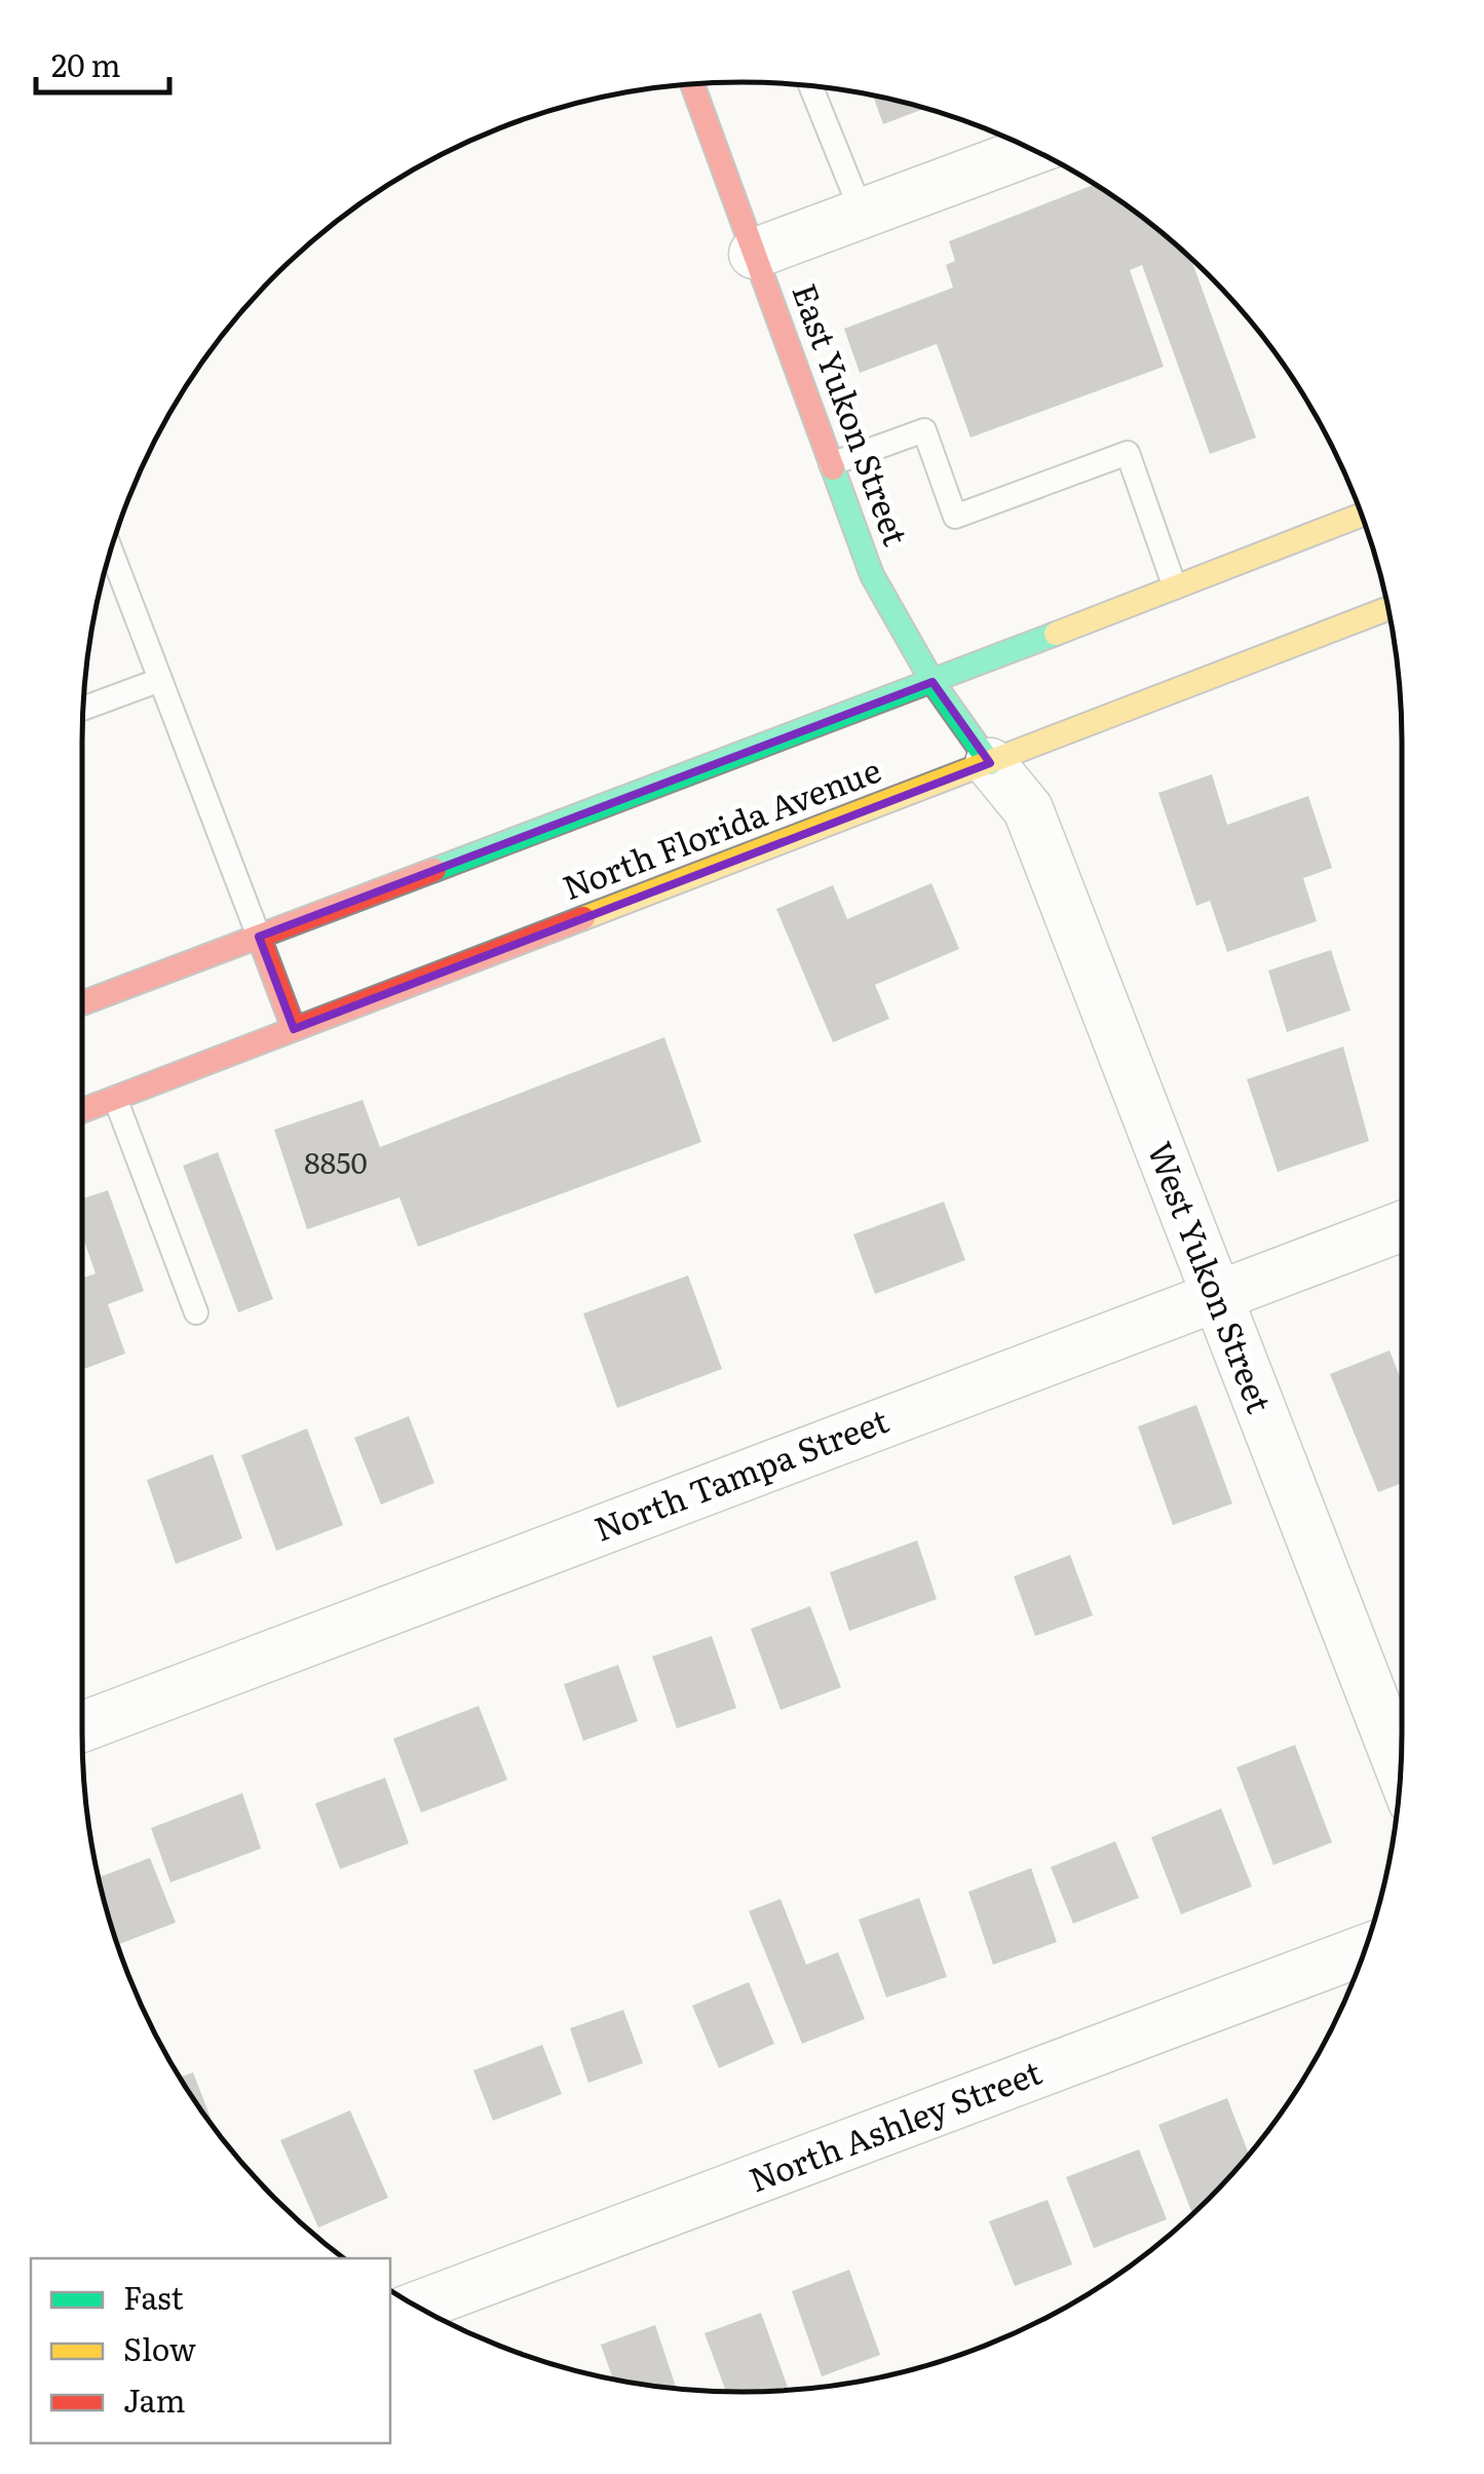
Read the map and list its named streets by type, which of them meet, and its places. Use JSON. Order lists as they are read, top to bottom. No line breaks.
{"streets":{"main road":["East Yukon Street","North Florida Avenue"],"street":["West Yukon Street","North Tampa Street","North Ashley Street"]},"crossings":[["East Yukon Street","North Florida Avenue"],["East Yukon Street","West Yukon Street"],["North Florida Avenue","West Yukon Street"],["West Yukon Street","North Tampa Street"]],"house_numbers":["8850"],"legend":["Fast","Slow","Jam"],"scale_bar":"20 m"}
